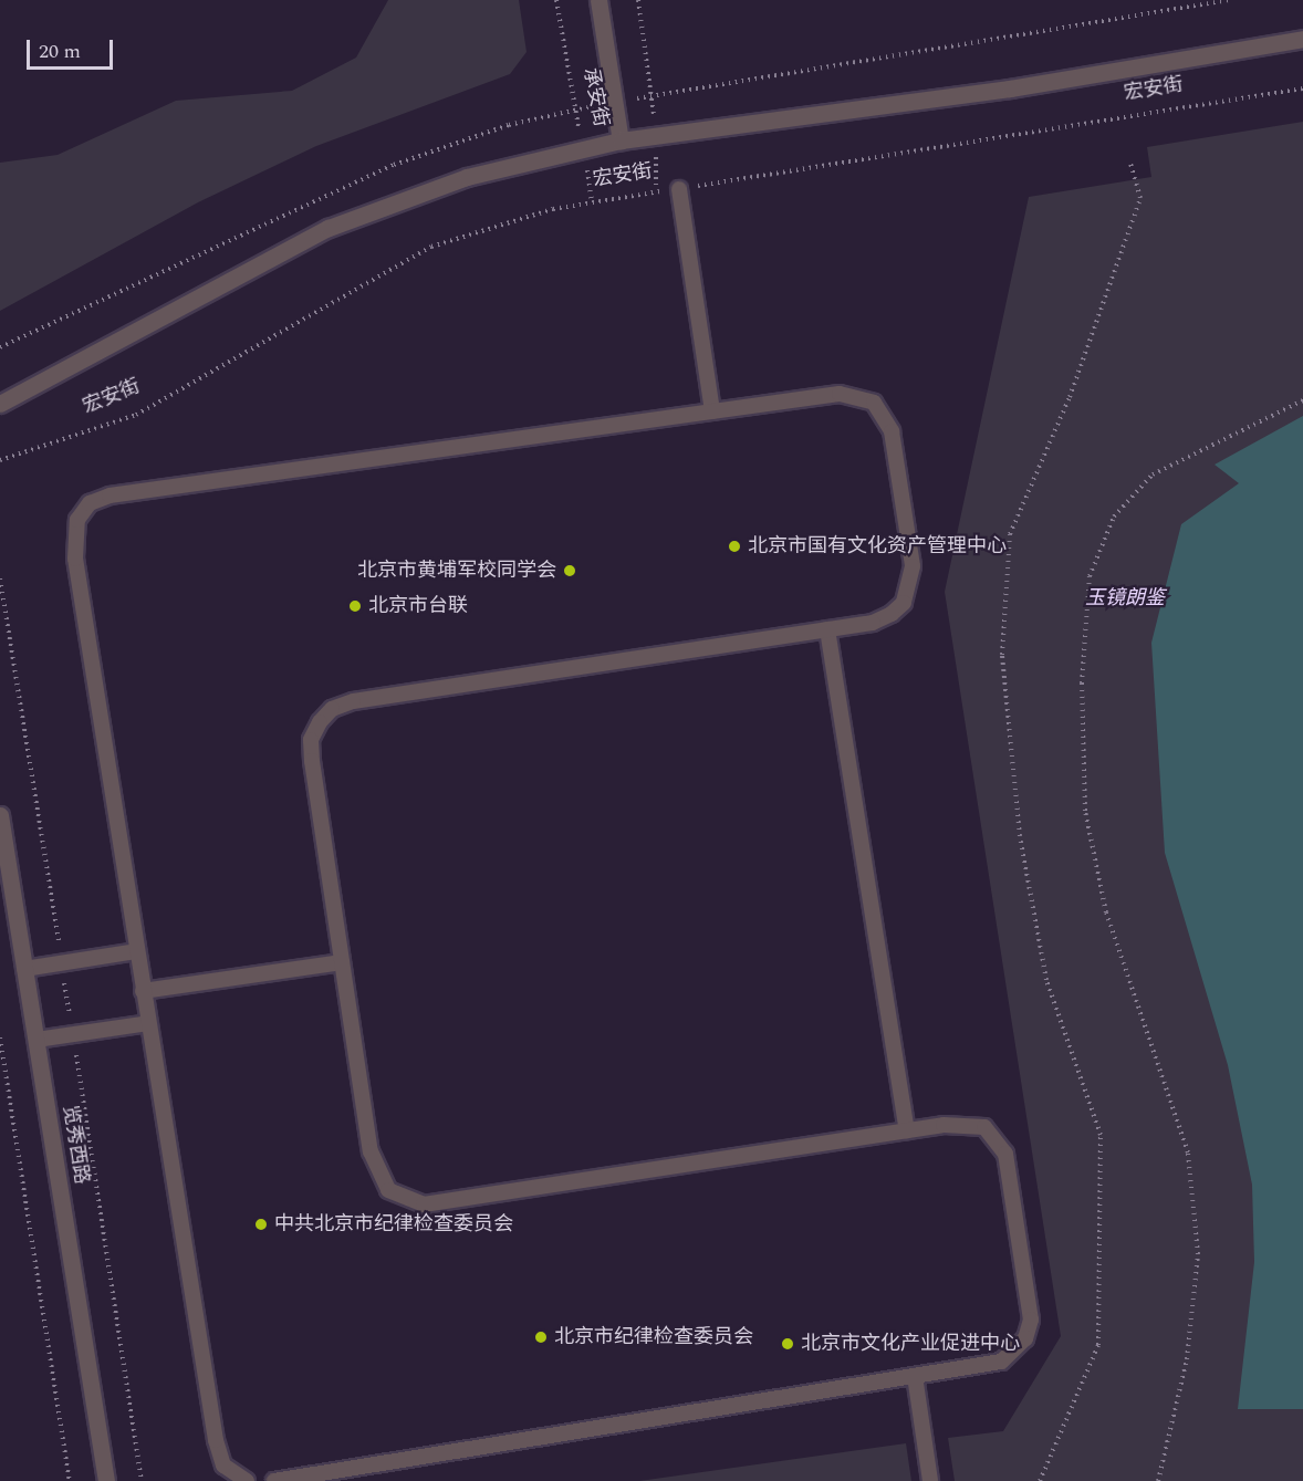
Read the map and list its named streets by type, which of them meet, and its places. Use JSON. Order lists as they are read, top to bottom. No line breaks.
{"streets":{"street":["宏安街","承安街","览秀西路"]},"crossings":[["宏安街","承安街"]],"parks":["玉镜朗鉴"],"places":["北京市国有文化资产管理中心","北京市黄埔军校同学会","北京市台联","中共北京市纪律检查委员会","北京市纪律检查委员会","北京市文化产业促进中心"],"scale_bar":"20 m"}
